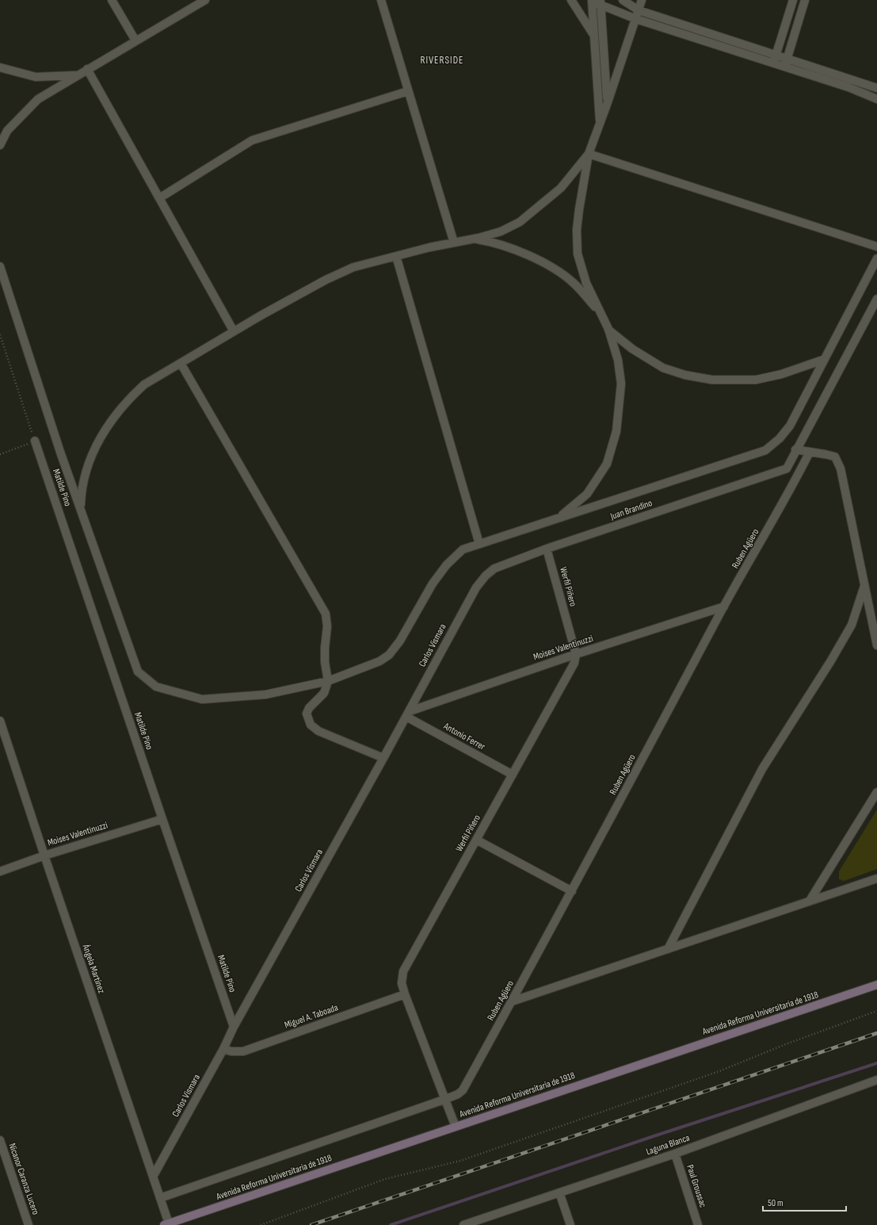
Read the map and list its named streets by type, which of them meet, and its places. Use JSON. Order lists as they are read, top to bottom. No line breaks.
{"streets":{"main road":["Avenida Reforma Universitaria de 1918"],"street":["Matilde Pino","Juan Brandino","Ruben Agüero","Werfil Piñero","Carlos Vismara","Moises Valentinuzzi","Antonio Ferrer","Ángela Martínez","Miguel A. Taboada","Laguna Blanca","Nicanor Caranza Lucero","Paul Groussac"]},"crossings":[["Matilde Pino","Carlos Vismara"],["Matilde Pino","Moises Valentinuzzi"],["Juan Brandino","Werfil Piñero"],["Juan Brandino","Carlos Vismara"],["Ruben Agüero","Werfil Piñero"],["Ruben Agüero","Moises Valentinuzzi"],["Ruben Agüero","Avenida Reforma Universitaria de 1918"],["Werfil Piñero","Moises Valentinuzzi"],["Werfil Piñero","Antonio Ferrer"],["Werfil Piñero","Avenida Reforma Universitaria de 1918"],["Werfil Piñero","Miguel A. Taboada"],["Carlos Vismara","Moises Valentinuzzi"],["Carlos Vismara","Antonio Ferrer"],["Carlos Vismara","Ángela Martínez"],["Carlos Vismara","Miguel A. Taboada"],["Moises Valentinuzzi","Antonio Ferrer"],["Moises Valentinuzzi","Ángela Martínez"],["Ángela Martínez","Avenida Reforma Universitaria de 1918"],["Laguna Blanca","Paul Groussac"]],"districts":["RIVERSIDE"],"scale_bar":"50 m"}
